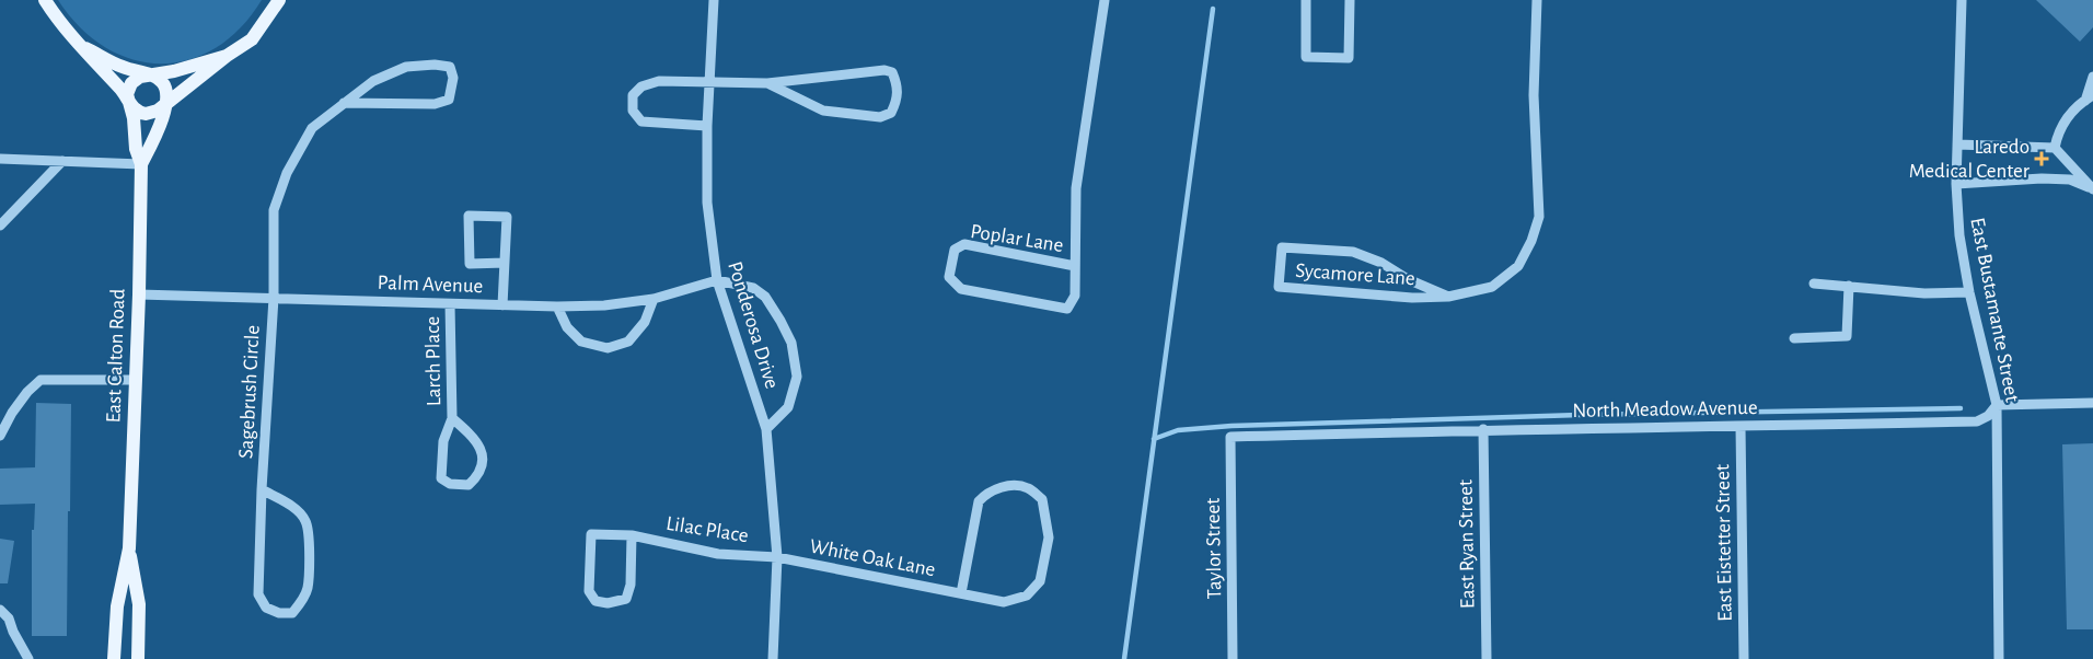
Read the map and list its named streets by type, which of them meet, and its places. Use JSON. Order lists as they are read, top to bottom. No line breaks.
{"streets":{"main road":["East Calton Road"],"street":["Poplar Lane","Sycamore Lane","Palm Avenue","East Bustamante Street","Ponderosa Drive","Larch Place","Sagebrush Circle","North Meadow Avenue","Lilac Place","East Eistetter Street","East Ryan Street","Taylor Street","White Oak Lane"]},"crossings":[["Palm Avenue","Ponderosa Drive"],["Palm Avenue","East Calton Road"],["Palm Avenue","Larch Place"],["Palm Avenue","Sagebrush Circle"],["East Bustamante Street","North Meadow Avenue"],["Ponderosa Drive","Lilac Place"],["Ponderosa Drive","White Oak Lane"],["North Meadow Avenue","East Eistetter Street"],["North Meadow Avenue","East Ryan Street"],["North Meadow Avenue","Taylor Street"],["Lilac Place","White Oak Lane"]],"places":{"health":["Laredo Medical Center"]}}
